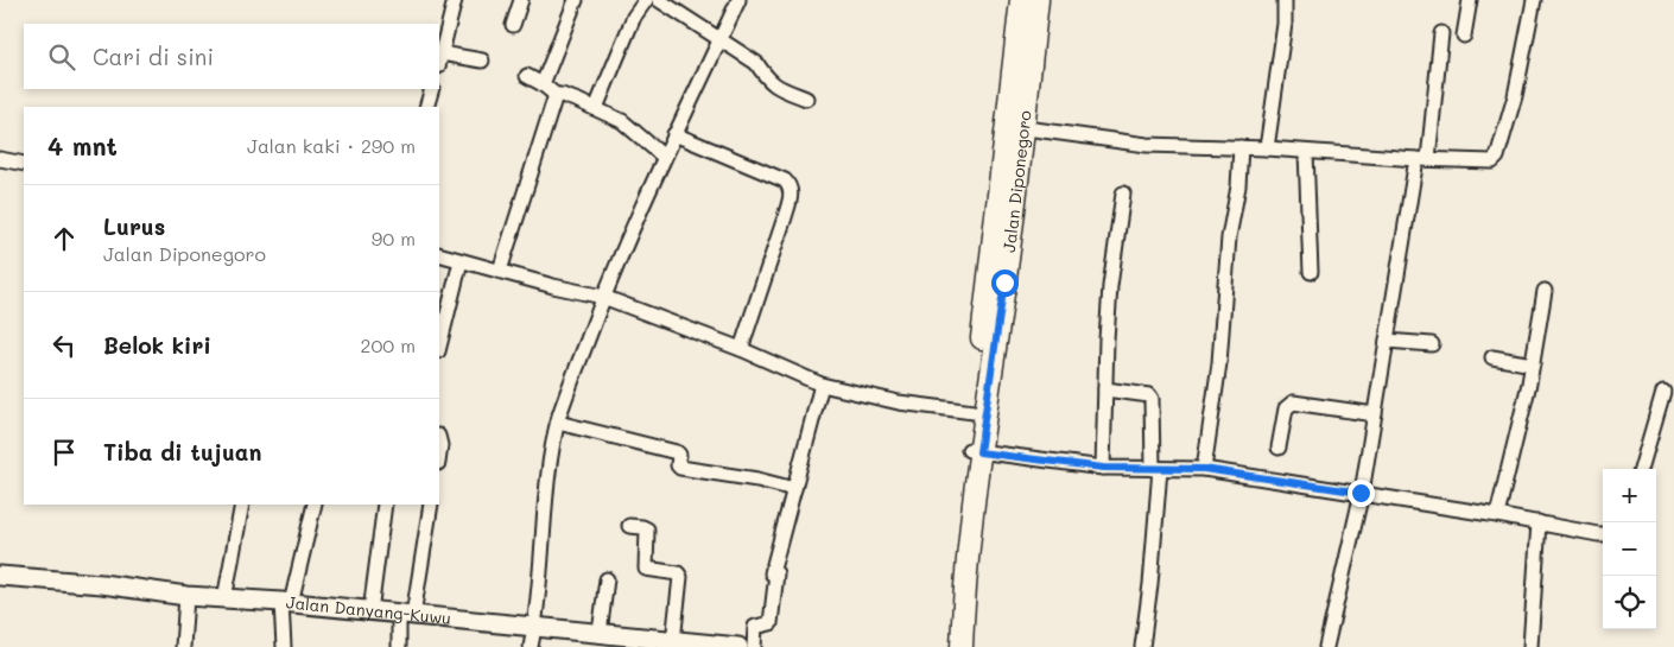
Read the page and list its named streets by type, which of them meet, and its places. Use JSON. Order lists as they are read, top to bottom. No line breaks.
{"streets":{"main road":["Jalan Diponegoro"],"street":["Jalan Danyang-Kuwu"]},"page":{"search":"Cari di sini","heading":["4 mnt","Jalan kaki · 290 m"],"list":[["Lurus","Jalan Diponegoro","90 m"],["Belok kiri","200 m"],"Tiba di tujuan"],"map_buttons":["+","−"]}}
